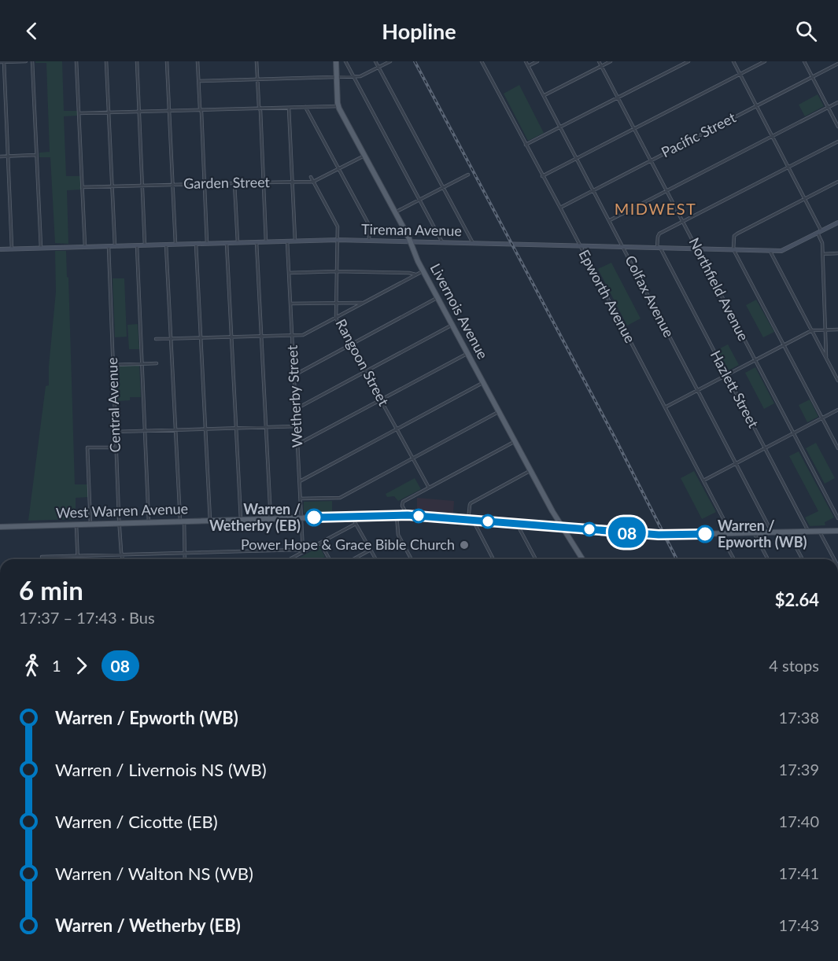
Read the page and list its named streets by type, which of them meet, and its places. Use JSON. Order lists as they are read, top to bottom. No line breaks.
{"streets":{"main road":["Livernois Avenue","West Warren Avenue"],"street":["Pacific Street","Garden Street","Tireman Avenue","Northfield Avenue","Epworth Avenue","Colfax Avenue","Rangoon Street","Hazlett Street","Wetherby Street","Central Avenue"]},"crossings":[["Pacific Street","Northfield Avenue"],["Pacific Street","Epworth Avenue"],["Pacific Street","Colfax Avenue"],["Garden Street","Livernois Avenue"],["Garden Street","Rangoon Street"],["Tireman Avenue","Northfield Avenue"],["Tireman Avenue","Epworth Avenue"],["Tireman Avenue","Colfax Avenue"],["Tireman Avenue","Livernois Avenue"],["Tireman Avenue","Rangoon Street"],["Tireman Avenue","Hazlett Street"],["Tireman Avenue","Wetherby Street"],["Tireman Avenue","Central Avenue"],["Epworth Avenue","West Warren Avenue"],["Colfax Avenue","West Warren Avenue"],["Livernois Avenue","West Warren Avenue"],["Hazlett Street","West Warren Avenue"],["Wetherby Street","West Warren Avenue"],["Central Avenue","West Warren Avenue"]],"districts":["MIDWEST"],"places":["Warren / Wetherby (EB)","Warren / Epworth (WB)","Power Hope & Grace Bible Church"],"lines":["bus line 08"],"page":{"header":"Hopline","on_map":"08","heading":["6 min","17:37 – 17:43 · Bus","$2.64"],"legs":["1","08","4 stops"],"list":[{"name":"Warren / Epworth (WB)","value":"17:38"},{"name":"Warren / Livernois NS (WB)","value":"17:39"},{"name":"Warren / Cicotte (EB)","value":"17:40"},{"name":"Warren / Walton NS (WB)","value":"17:41"},{"name":"Warren / Wetherby (EB)","value":"17:43"}]}}
